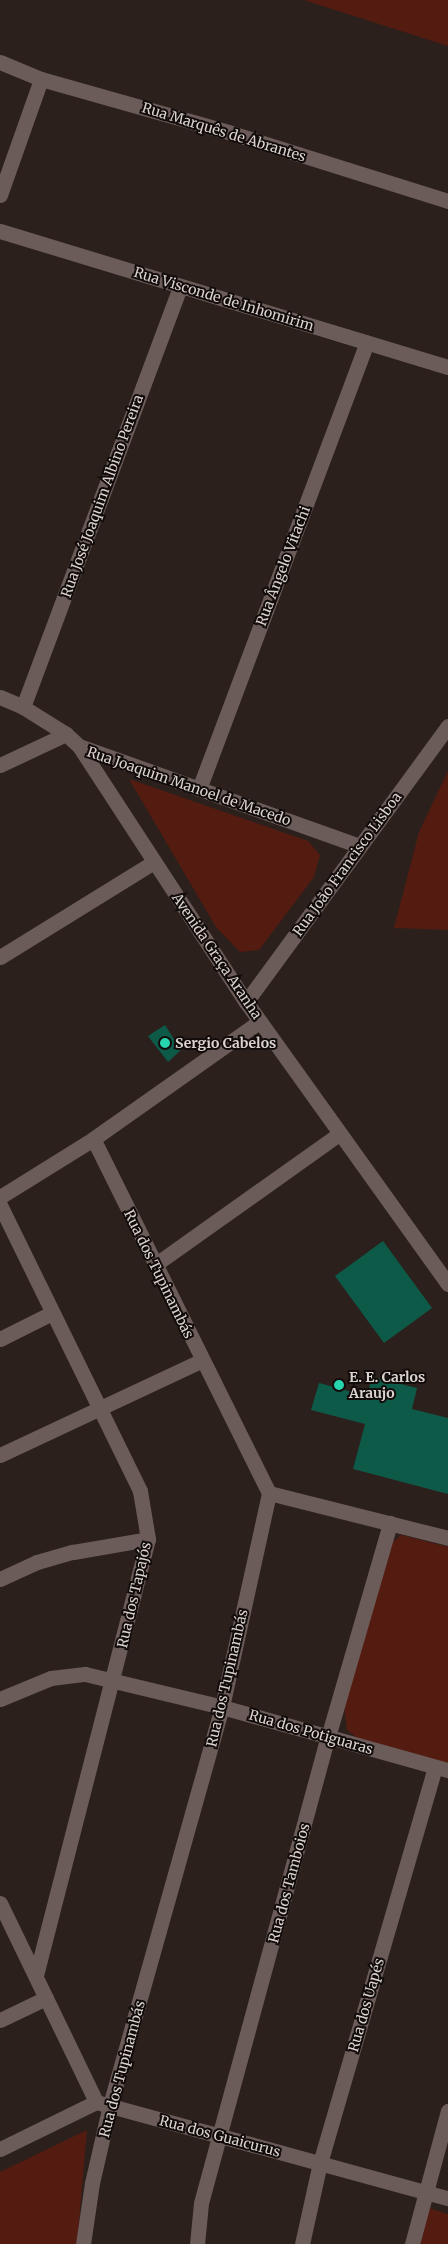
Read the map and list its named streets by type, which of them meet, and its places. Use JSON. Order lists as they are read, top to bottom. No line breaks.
{"streets":{"street":["Rua Marquês de Abrantes","Rua Visconde de Inhomirim","Rua José Joaquim Albino Pereira","Rua Ângelo Vitachi","Rua Joaquim Manoel de Macedo","Rua João Francisco Lisboa","Avenida Graça Aranha","Rua dos Tupinambás","Rua dos Tapajós","Rua dos Potiguaras","Rua dos Tamboios","Rua dos Uapés","Rua dos Guaicurus"]},"crossings":[["Rua Visconde de Inhomirim","Rua José Joaquim Albino Pereira"],["Rua Visconde de Inhomirim","Rua Ângelo Vitachi"],["Rua José Joaquim Albino Pereira","Rua Joaquim Manoel de Macedo"],["Rua Ângelo Vitachi","Rua Joaquim Manoel de Macedo"],["Rua Joaquim Manoel de Macedo","Rua João Francisco Lisboa"],["Rua Joaquim Manoel de Macedo","Avenida Graça Aranha"],["Rua João Francisco Lisboa","Avenida Graça Aranha"],["Rua dos Tupinambás","Rua dos Potiguaras"],["Rua dos Tupinambás","Rua dos Guaicurus"],["Rua dos Tapajós","Rua dos Potiguaras"],["Rua dos Potiguaras","Rua dos Tamboios"],["Rua dos Potiguaras","Rua dos Uapés"],["Rua dos Tamboios","Rua dos Guaicurus"],["Rua dos Uapés","Rua dos Guaicurus"]],"places":["Sergio Cabelos","E. E. Carlos Araujo"]}
